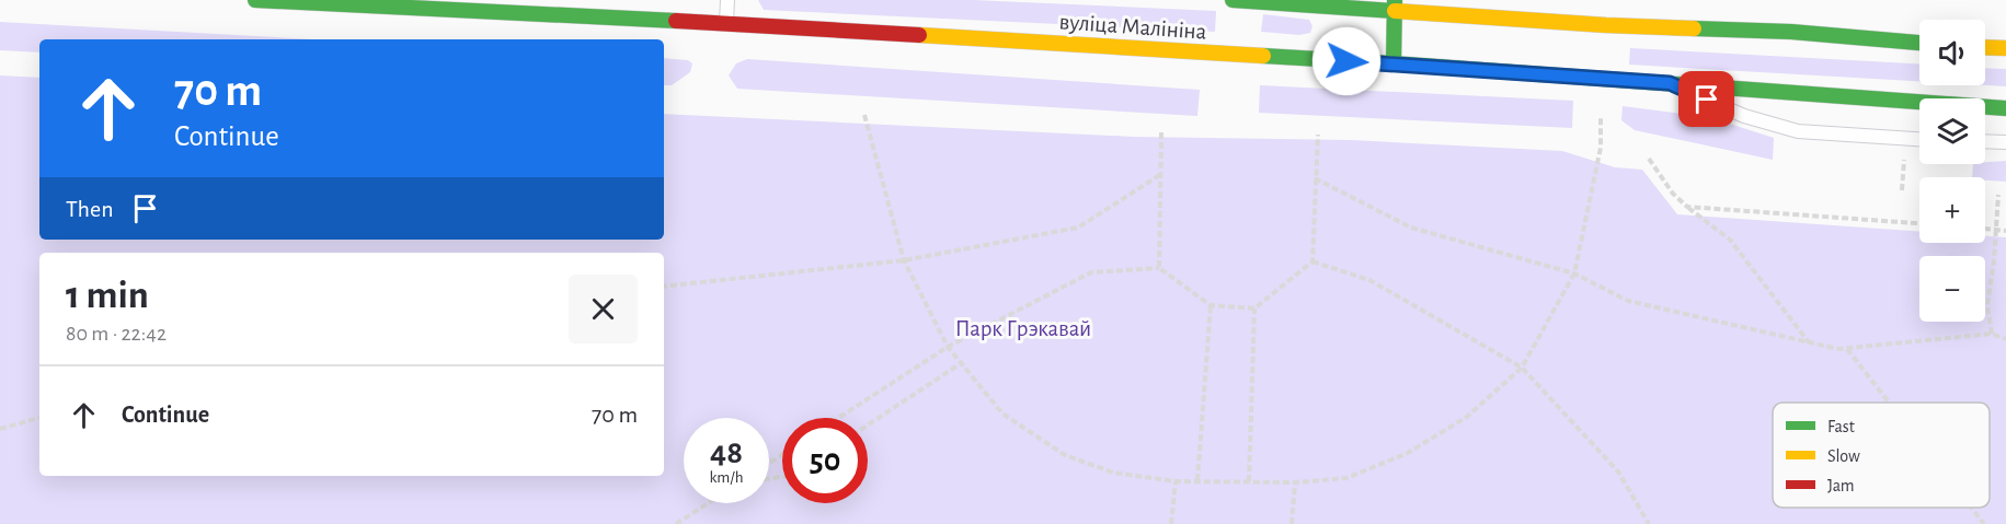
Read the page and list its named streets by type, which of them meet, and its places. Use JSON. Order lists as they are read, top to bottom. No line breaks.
{"streets":{"main road":["вуліца Малініна"]},"parks":["Парк Грэкавай"],"legend":["Fast","Slow","Jam"],"page":{"map_buttons":["+","−"],"turn":["70 m","Continue"],"then":"Then","heading":["1 min","80 m · 22:42"],"list":[{"name":"Continue","value":"70 m"}],"speed":"48 km/h","limit":"50"}}
